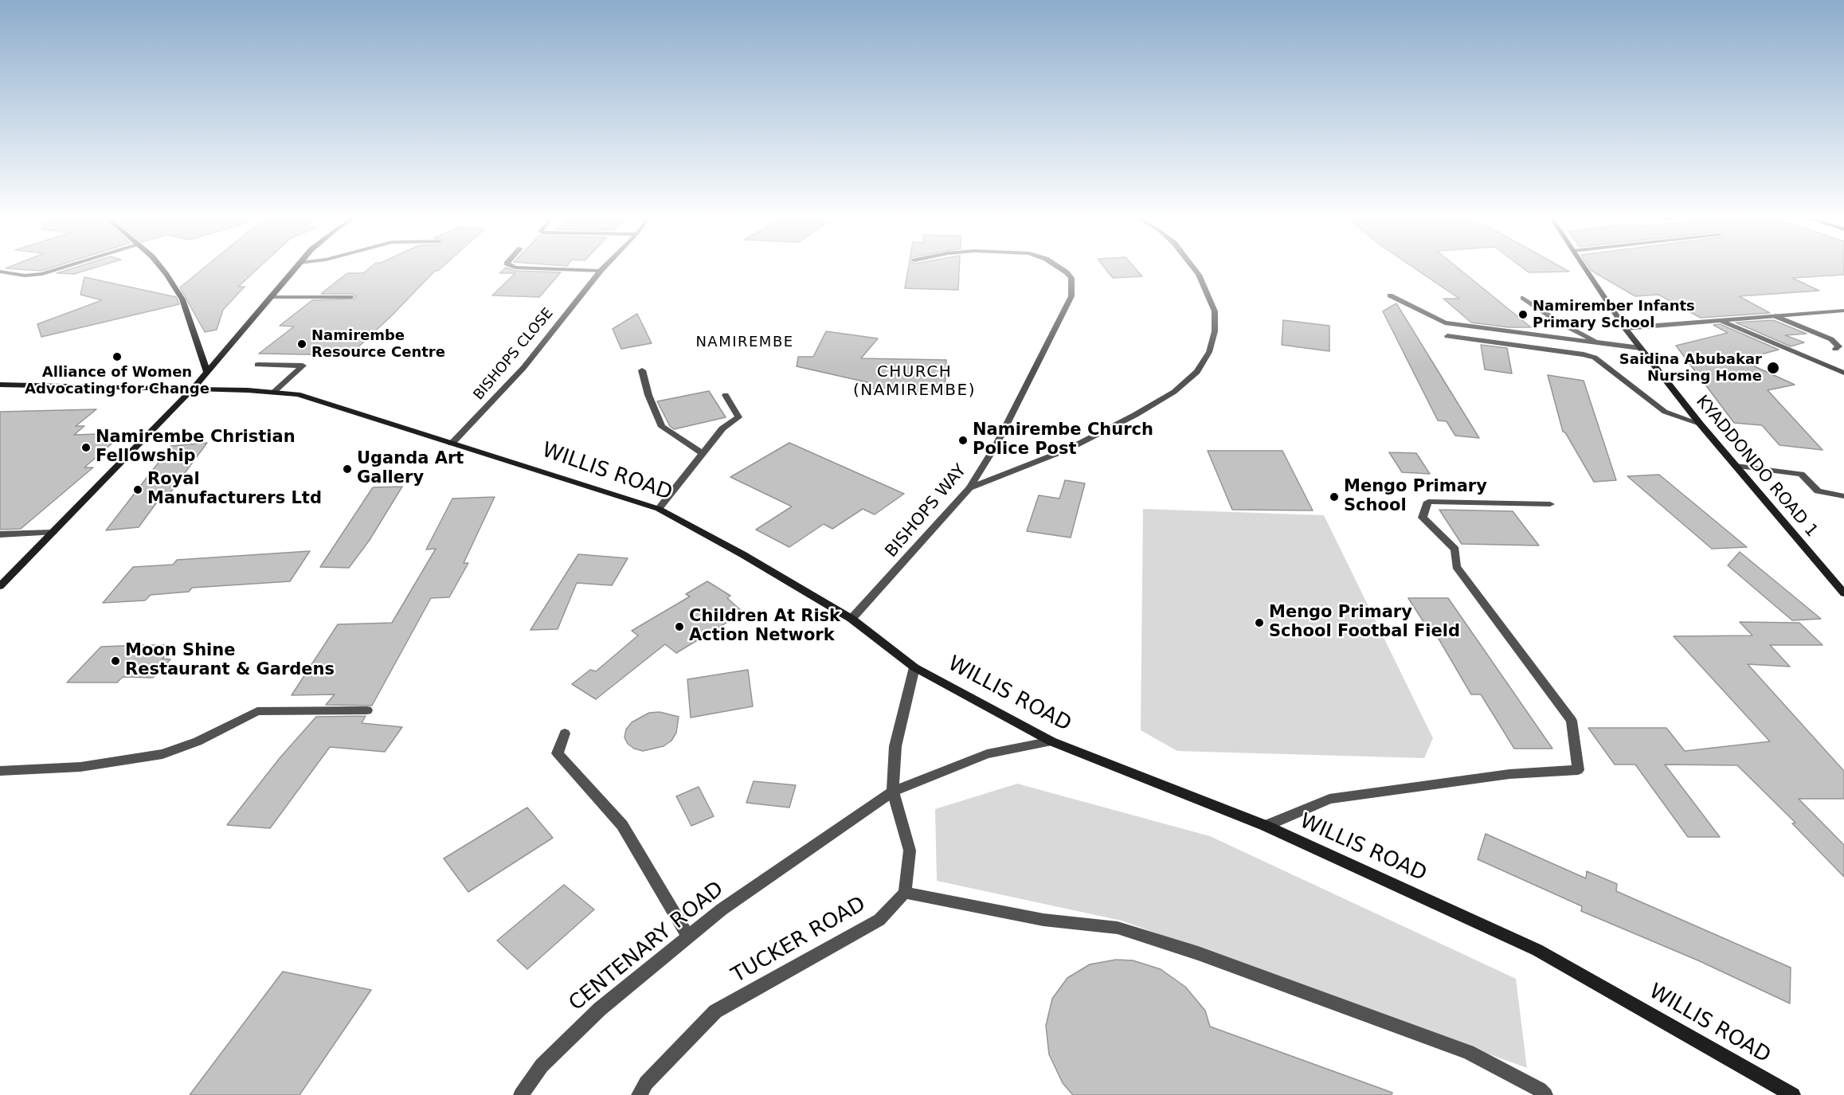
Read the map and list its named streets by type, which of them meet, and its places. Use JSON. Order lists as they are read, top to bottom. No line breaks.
{"streets":{"street":["BISHOPS CLOSE","KYADDONDO ROAD 1","WILLIS ROAD","BISHOPS WAY","TUCKER ROAD","CENTENARY ROAD"]},"crossings":[["BISHOPS CLOSE","WILLIS ROAD"],["WILLIS ROAD","BISHOPS WAY"],["WILLIS ROAD","CENTENARY ROAD"]],"districts":["NAMIREMBE","CHURCH (NAMIREMBE)"],"places":["Namirember Infants Primary School","Namirembe Resource Centre","Alliance of Women Advocating for Change","Saidina Abubakar Nursing Home","Namirembe Church Police Post","Namirembe Christian Fellowship","Uganda Art Gallery","Royal Manufacturers Ltd","Mengo Primary School","Mengo Primary School Footbal Field","Children At Risk Action Network","Moon Shine Restaurant & Gardens"]}
